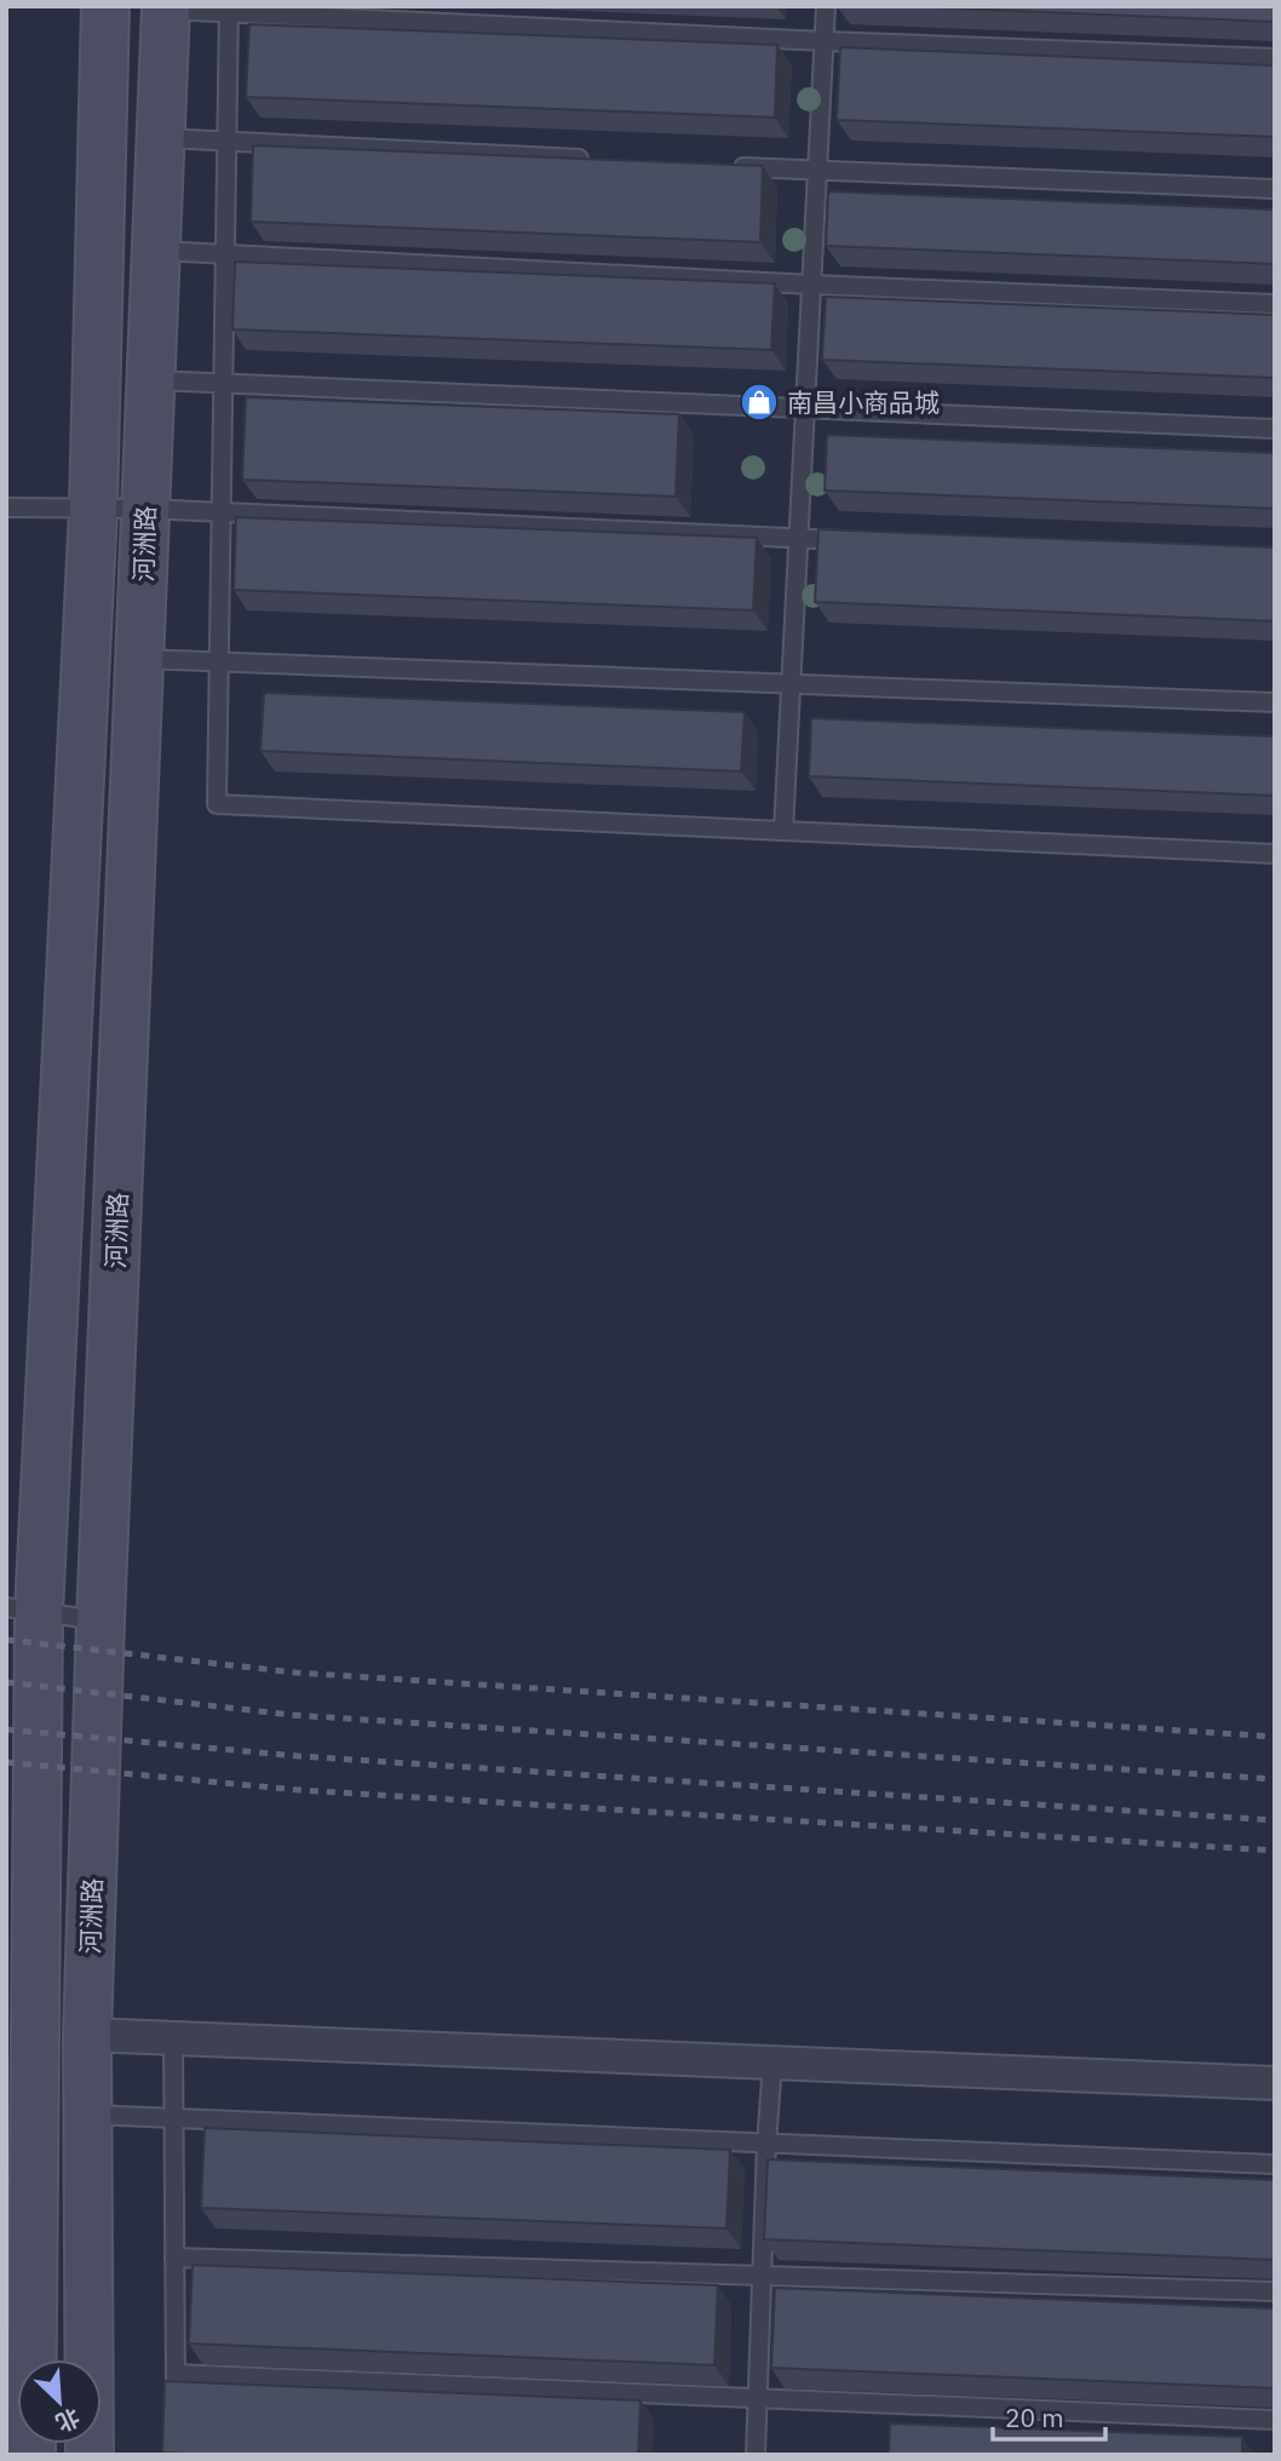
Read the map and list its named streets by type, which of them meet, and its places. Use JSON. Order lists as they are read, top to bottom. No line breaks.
{"streets":{"main road":["河洲路"]},"places":{"shop":["南昌小商品城"]},"scale_bar":"20 m","north":"bottom right"}
